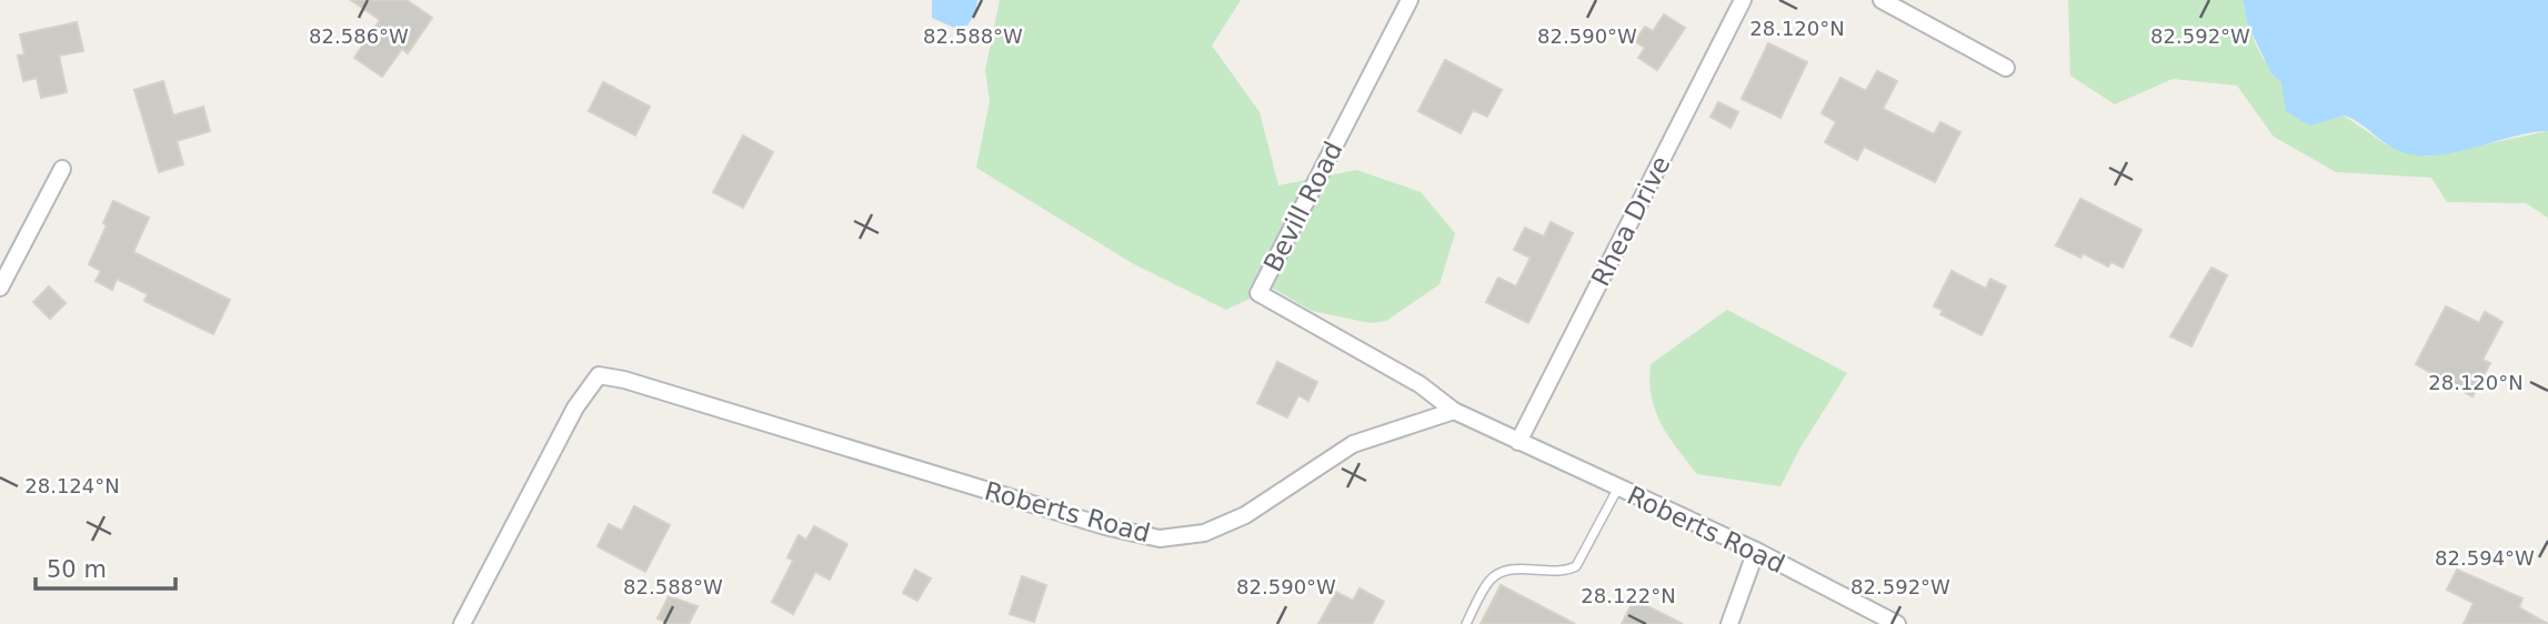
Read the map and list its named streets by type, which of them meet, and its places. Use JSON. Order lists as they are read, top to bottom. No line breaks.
{"streets":{"street":["Bevill Road","Rhea Drive","Roberts Road"]},"crossings":[["Bevill Road","Roberts Road"],["Rhea Drive","Roberts Road"]],"scale_bar":"50 m","coordinates":["28.120°N","82.586°W","82.588°W","82.590°W","82.592°W","28.124°N","82.594°W","28.122°N"]}
